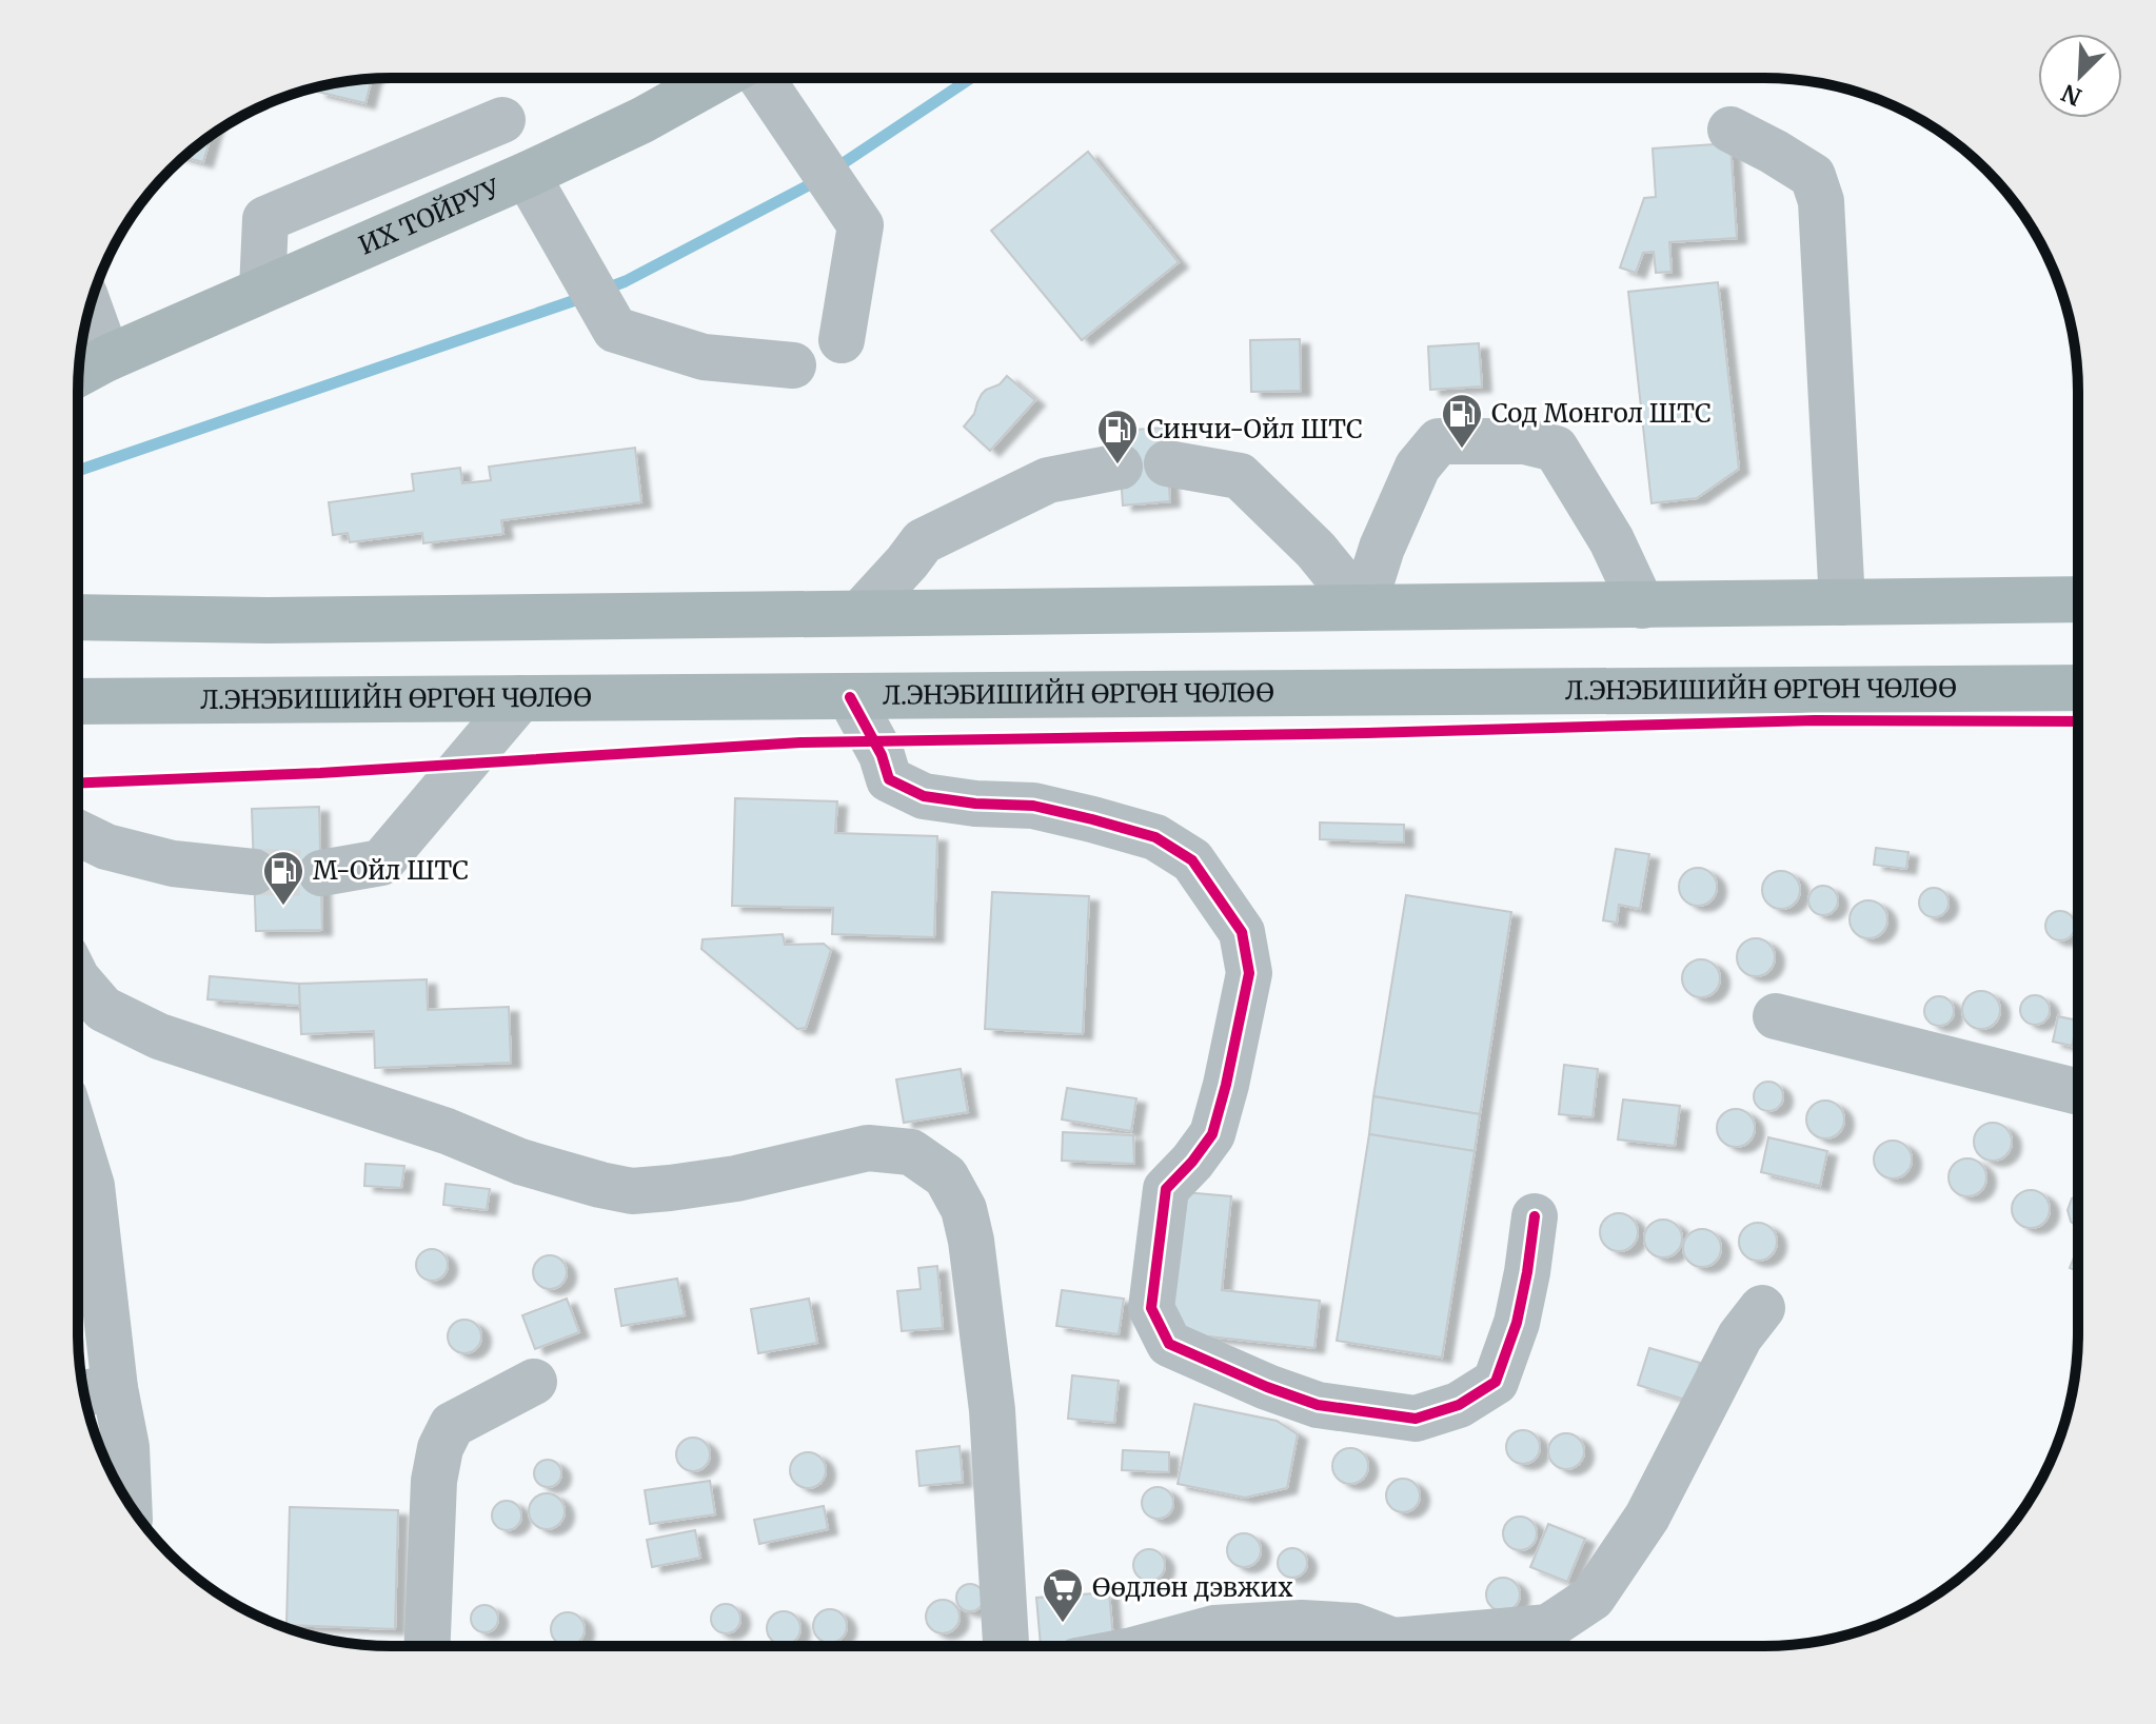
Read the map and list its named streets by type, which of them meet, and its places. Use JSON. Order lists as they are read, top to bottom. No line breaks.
{"streets":{"main road":["ИХ ТОЙРУУ","Л.ЭНЭБИШИЙН ӨРГӨН ЧӨЛӨӨ"]},"places":{"fuel station":["Сод Монгол ШТС","Синчи-Ойл ШТС","М-Ойл ШТС"],"supermarket":["Өөдлөн дэвжих"]},"north":"bottom left"}
